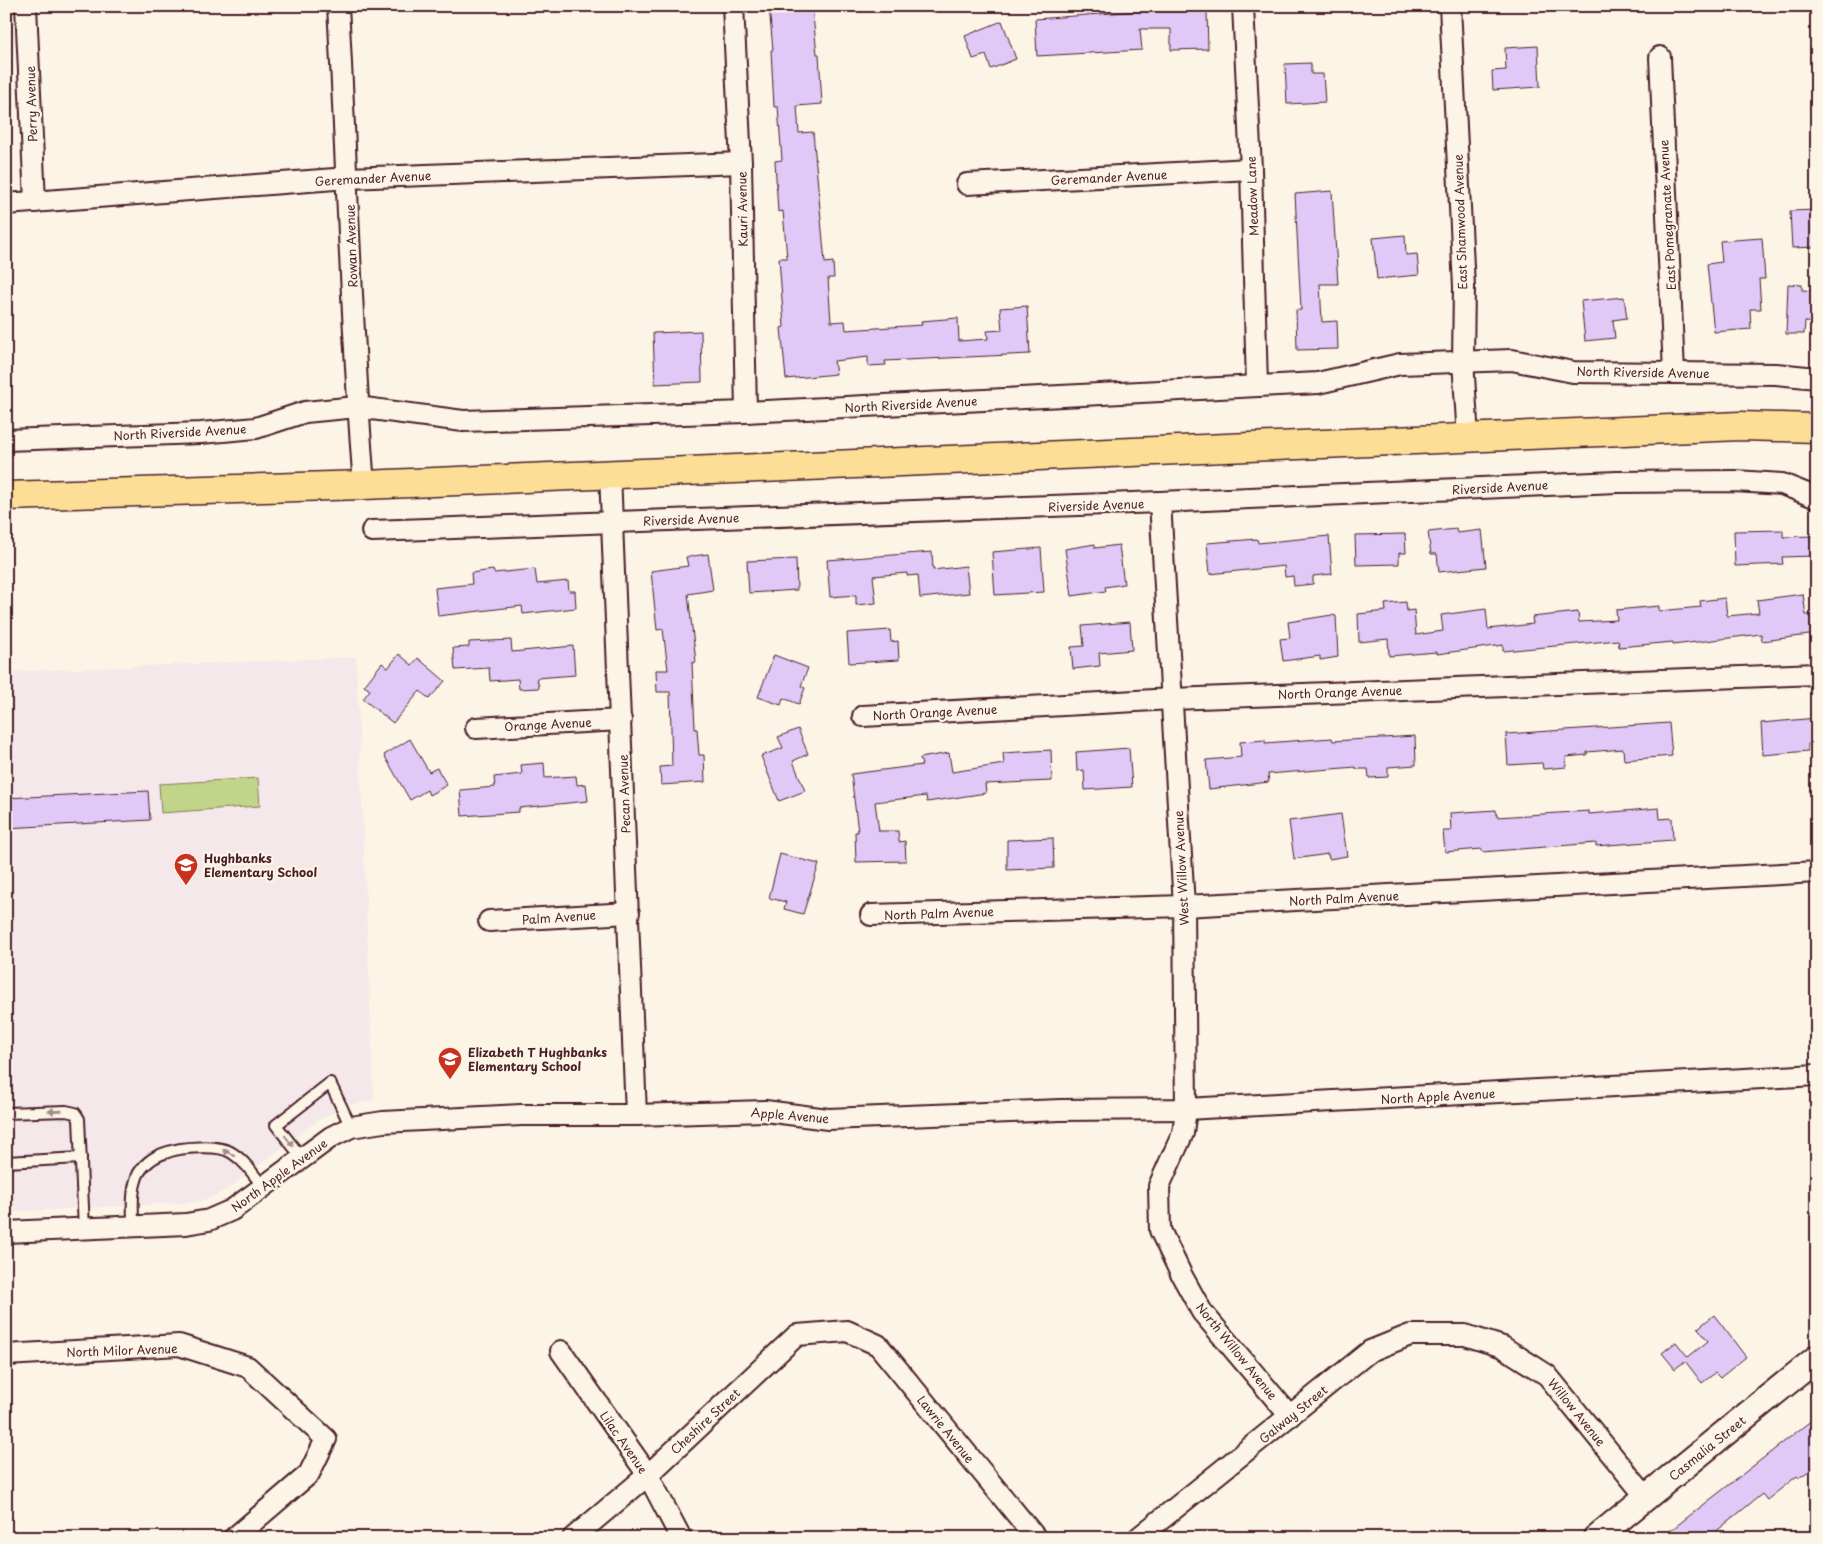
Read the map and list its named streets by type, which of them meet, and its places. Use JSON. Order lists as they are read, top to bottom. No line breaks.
{"streets":{"street":["Perry Avenue","Geremander Avenue","Meadow Lane","Kauri Avenue","East Pomegranate Avenue","East Shamwood Avenue","Rowan Avenue","North Riverside Avenue","Riverside Avenue","North Orange Avenue","Orange Avenue","Pecan Avenue","West Willow Avenue","North Palm Avenue","Palm Avenue","North Apple Avenue","Apple Avenue","North Milor Avenue","North Willow Avenue","Willow Avenue","Galway Street","Cheshire Street","Lawrie Avenue","Lilac Avenue","Casmalia Street"]},"crossings":[["Perry Avenue","Geremander Avenue"],["Geremander Avenue","Meadow Lane"],["Geremander Avenue","Kauri Avenue"],["Geremander Avenue","Rowan Avenue"],["Meadow Lane","North Riverside Avenue"],["Kauri Avenue","North Riverside Avenue"],["East Pomegranate Avenue","North Riverside Avenue"],["East Shamwood Avenue","North Riverside Avenue"],["Rowan Avenue","North Riverside Avenue"],["Riverside Avenue","Pecan Avenue"],["Riverside Avenue","West Willow Avenue"],["North Orange Avenue","West Willow Avenue"],["Orange Avenue","Pecan Avenue"],["Pecan Avenue","Palm Avenue"],["Pecan Avenue","Apple Avenue"],["West Willow Avenue","North Palm Avenue"],["West Willow Avenue","North Apple Avenue"],["West Willow Avenue","North Willow Avenue"],["North Apple Avenue","Apple Avenue"],["North Willow Avenue","Galway Street"],["Willow Avenue","Galway Street"],["Willow Avenue","Casmalia Street"],["Cheshire Street","Lawrie Avenue"],["Cheshire Street","Lilac Avenue"]],"places":{"school or university":["Hughbanks Elementary School","Elizabeth T Hughbanks Elementary School"]}}
